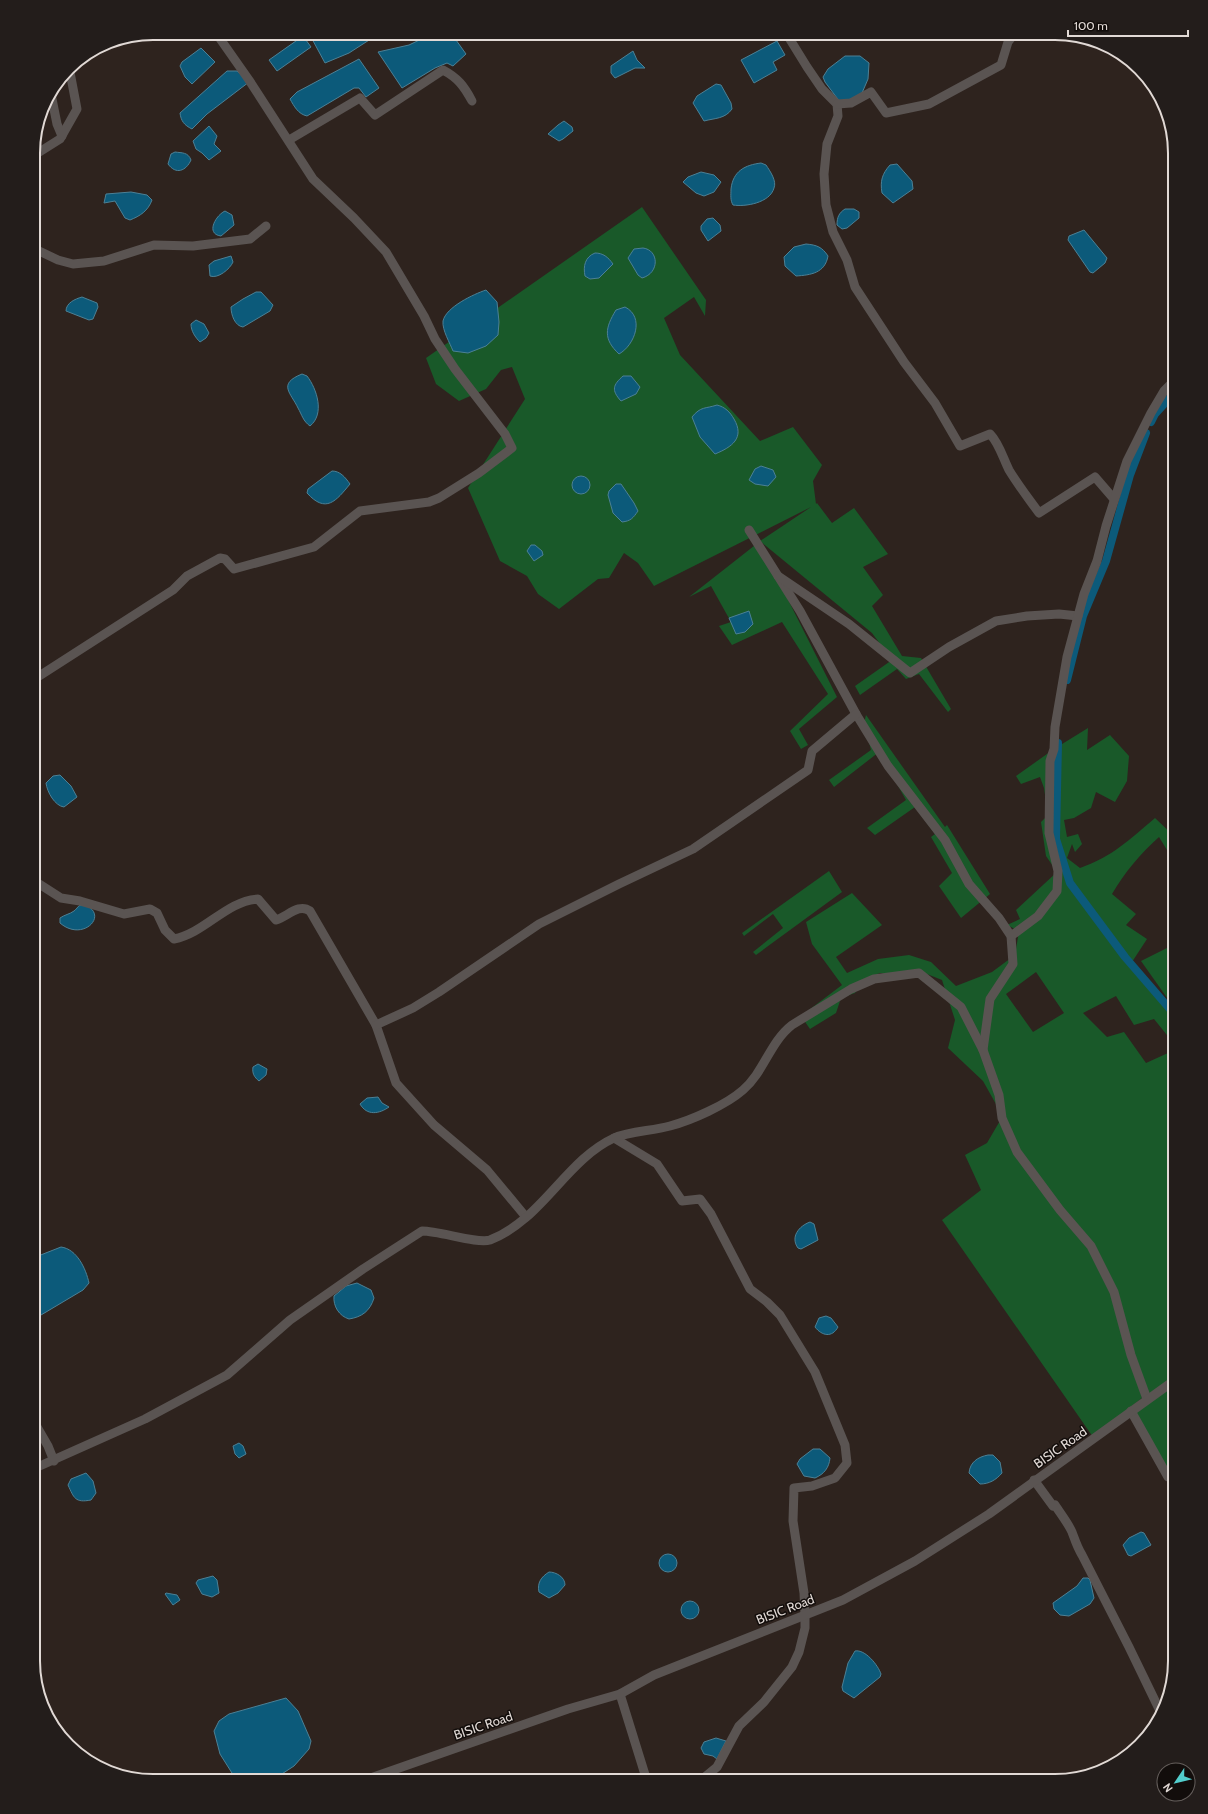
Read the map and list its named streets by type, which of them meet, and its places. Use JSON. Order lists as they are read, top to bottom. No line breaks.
{"streets":{"street":["BISIC Road"]},"scale_bar":"100 m","north":"bottom left"}
